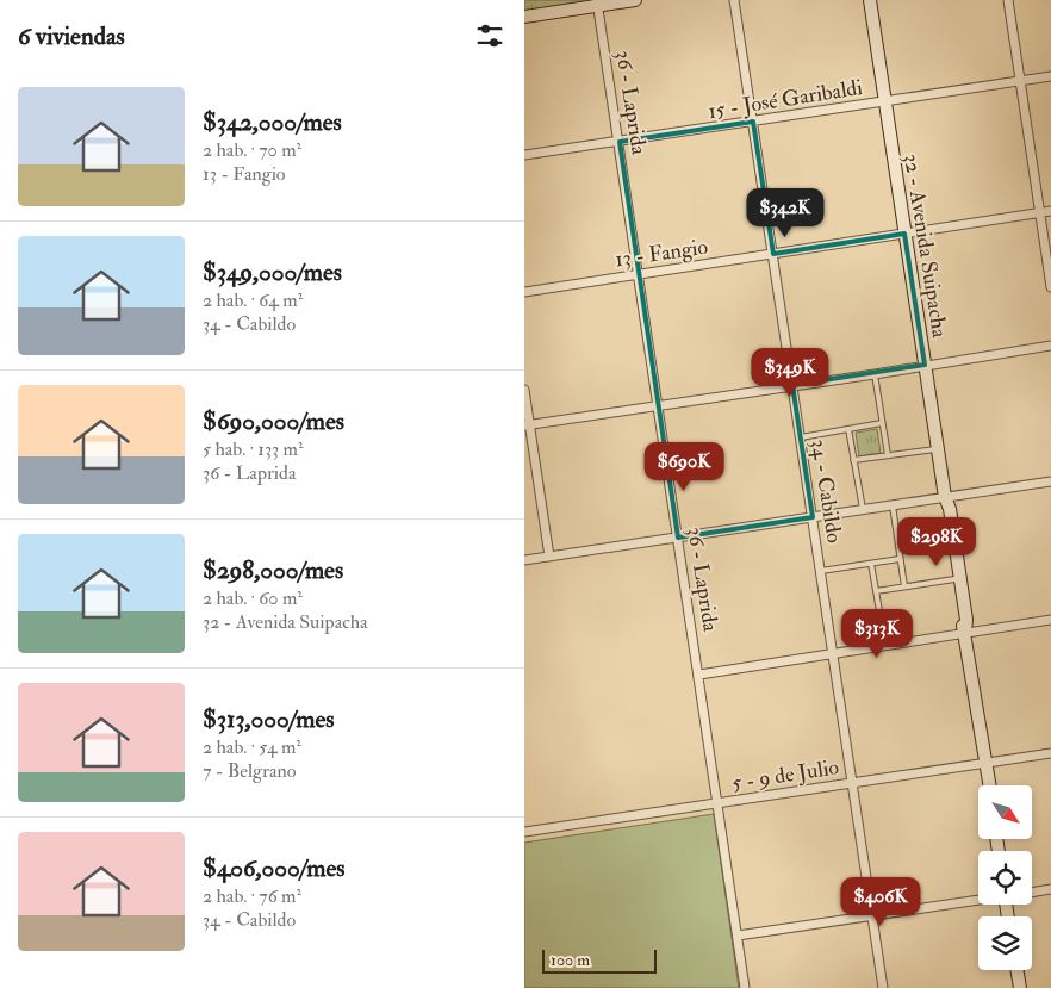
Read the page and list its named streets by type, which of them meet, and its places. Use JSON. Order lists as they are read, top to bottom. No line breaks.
{"streets":{"street":["15 - José Garibaldi","36 - Laprida","32 - Avenida Suipacha","13 - Fangio","34 - Cabildo","5 - 9 de Julio"]},"crossings":[["15 - José Garibaldi","36 - Laprida"],["15 - José Garibaldi","32 - Avenida Suipacha"],["15 - José Garibaldi","34 - Cabildo"],["36 - Laprida","13 - Fangio"],["36 - Laprida","5 - 9 de Julio"],["32 - Avenida Suipacha","13 - Fangio"],["32 - Avenida Suipacha","5 - 9 de Julio"],["13 - Fangio","34 - Cabildo"],["34 - Cabildo","5 - 9 de Julio"]],"scale_bar":"100 m","north":"bottom right","page":{"heading":"6 viviendas","list":[{"name":"$342,000/mes","note":"2 hab. · 70 m² · 13 - Fangio"},{"name":"$349,000/mes","note":"2 hab. · 64 m² · 34 - Cabildo"},{"name":"$690,000/mes","note":"5 hab. · 133 m² · 36 - Laprida"},{"name":"$298,000/mes","note":"2 hab. · 60 m² · 32 - Avenida Suipacha"},{"name":"$313,000/mes","note":"2 hab. · 54 m² · 7 - Belgrano"},{"name":"$406,000/mes","note":"2 hab. · 76 m² · 34 - Cabildo"}],"price":["$342K","$349K","$690K","$298K","$313K","$406K"],"scale":"100 m"}}
